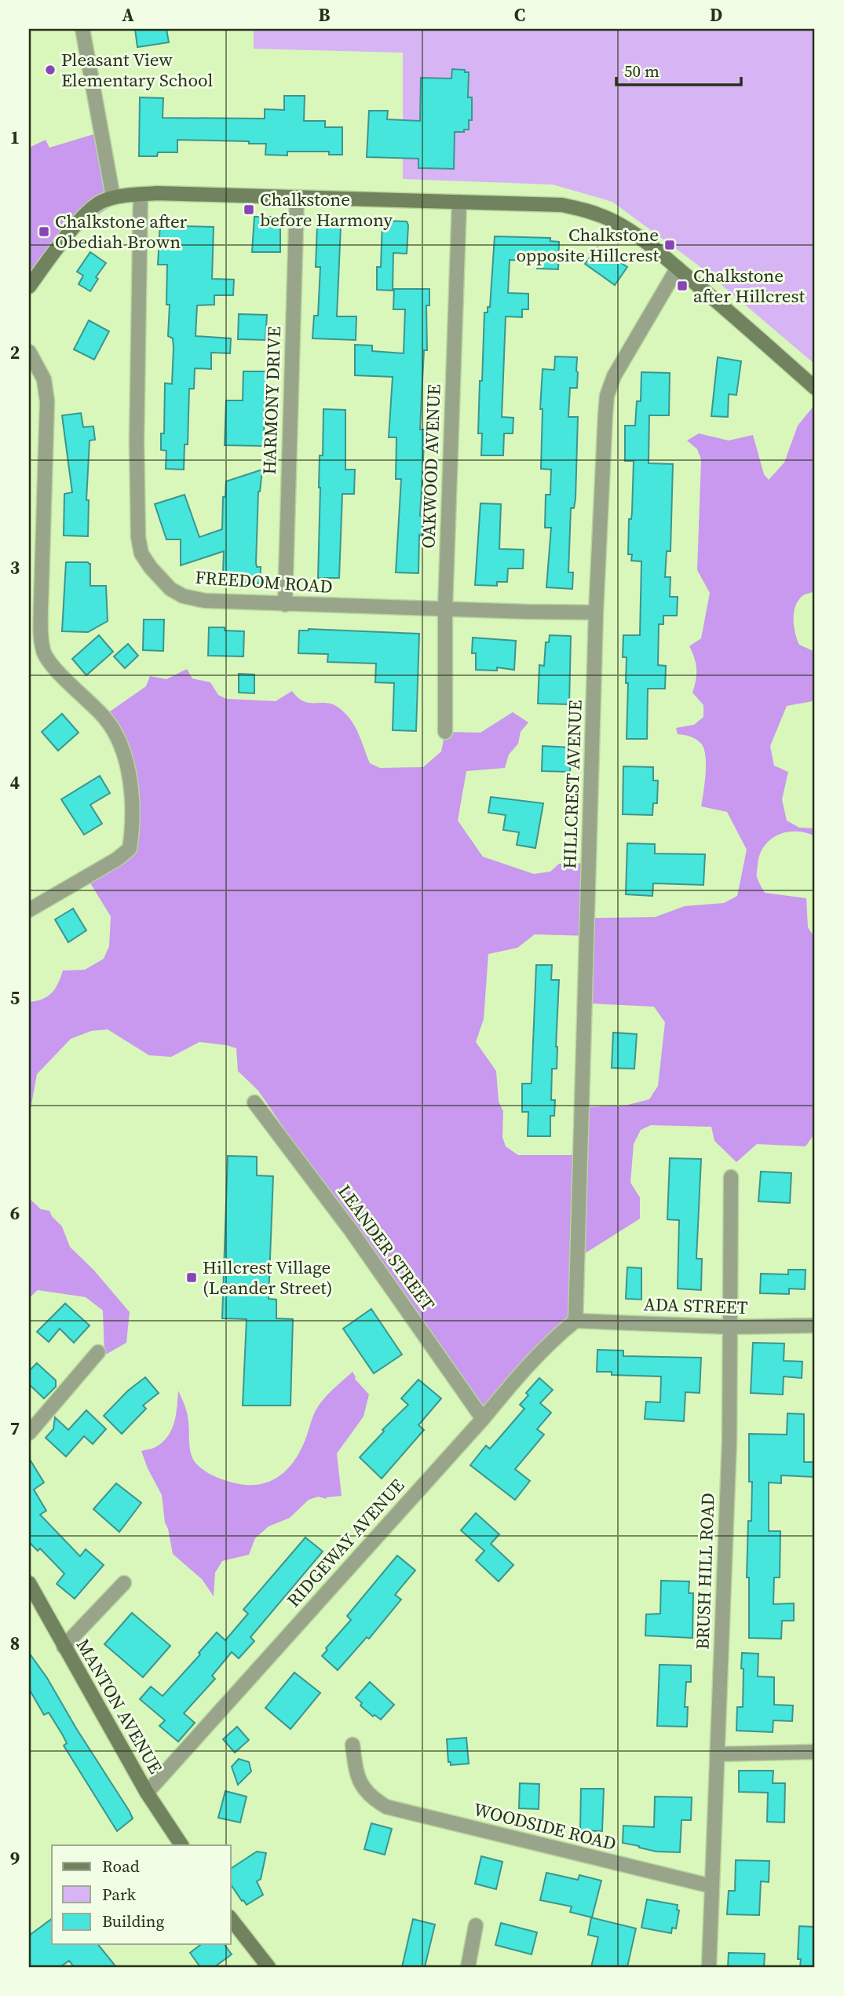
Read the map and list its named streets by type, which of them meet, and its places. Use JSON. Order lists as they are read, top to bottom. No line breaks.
{"streets":{"main road":["MANTON AVENUE"],"street":["HARMONY DRIVE","OAKWOOD AVENUE","FREEDOM ROAD","HILLCREST AVENUE","LEANDER STREET","ADA STREET","RIDGEWAY AVENUE","BRUSH HILL ROAD","WOODSIDE ROAD"]},"crossings":[["HARMONY DRIVE","FREEDOM ROAD"],["OAKWOOD AVENUE","FREEDOM ROAD"],["FREEDOM ROAD","HILLCREST AVENUE"],["HILLCREST AVENUE","ADA STREET"],["HILLCREST AVENUE","RIDGEWAY AVENUE"],["LEANDER STREET","RIDGEWAY AVENUE"],["ADA STREET","RIDGEWAY AVENUE"],["ADA STREET","BRUSH HILL ROAD"],["RIDGEWAY AVENUE","MANTON AVENUE"],["BRUSH HILL ROAD","WOODSIDE ROAD"]],"places":{"other":["Pleasant View Elementary School"],"transit":["Chalkstone before Harmony","Chalkstone after Obediah Brown","Chalkstone opposite Hillcrest","Chalkstone after Hillcrest","Hillcrest Village (Leander Street)"]},"legend":["Road","Park","Building"],"scale_bar":"50 m","grid":{"columns":["A","B","C","D"],"rows":["1","2","3","4","5","6","7","8","9"]}}
